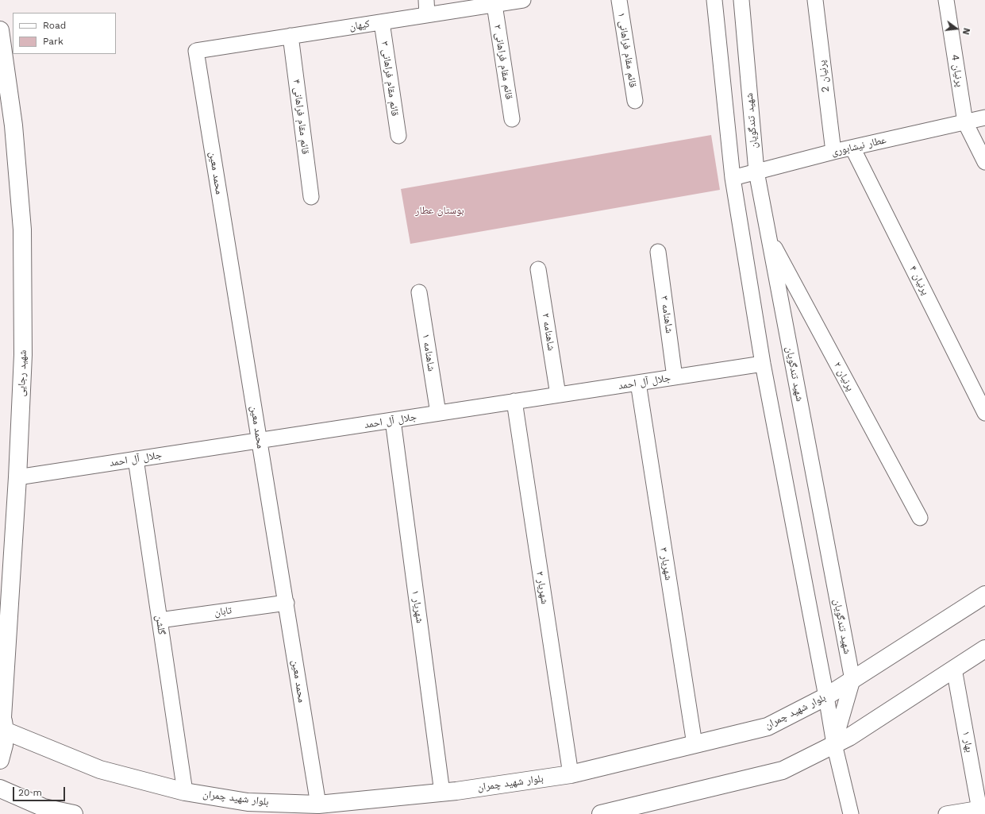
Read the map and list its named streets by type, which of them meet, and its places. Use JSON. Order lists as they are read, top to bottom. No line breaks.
{"streets":{"main road":["شهید رجایی","بلوار شهید چمران"],"street":["کیهان","قائم مقام فراهانی ۱","قائم مقام فراهانی ۲","پرنیان 4","پرنیان 2","قائم مقام فراهانی ۳","قائم مقام فراهانی ۴","شهید تندگویان","عطار نیشابوری","محمد معین","پرنیان ۴","شاهنامه ۳","شاهنامه ۲","شاهنامه ۱","پرنیان ۲","جلال آل احمد","شهریار ۳","شهریار ۲","شهریار ۱","تابان","گلشن","بهار ۱"]},"crossings":[["کیهان","قائم مقام فراهانی ۲"],["کیهان","قائم مقام فراهانی ۳"],["کیهان","قائم مقام فراهانی ۴"],["کیهان","محمد معین"],["پرنیان 4","عطار نیشابوری"],["پرنیان 2","عطار نیشابوری"],["شهید تندگویان","عطار نیشابوری"],["شهید تندگویان","پرنیان ۲"],["شهید تندگویان","جلال آل احمد"],["شهید تندگویان","بلوار شهید چمران"],["عطار نیشابوری","پرنیان ۴"],["محمد معین","جلال آل احمد"],["محمد معین","تابان"],["محمد معین","بلوار شهید چمران"],["شاهنامه ۳","جلال آل احمد"],["شاهنامه ۲","جلال آل احمد"],["شاهنامه ۱","جلال آل احمد"],["شهید رجایی","جلال آل احمد"],["شهید رجایی","بلوار شهید چمران"],["جلال آل احمد","شهریار ۳"],["جلال آل احمد","شهریار ۲"],["جلال آل احمد","شهریار ۱"],["جلال آل احمد","گلشن"],["شهریار ۳","بلوار شهید چمران"],["شهریار ۲","بلوار شهید چمران"],["شهریار ۱","بلوار شهید چمران"],["تابان","گلشن"],["گلشن","بلوار شهید چمران"]],"parks":["بوستان عطار"],"legend":["Road","Park"],"scale_bar":"20 m","north":"right"}
